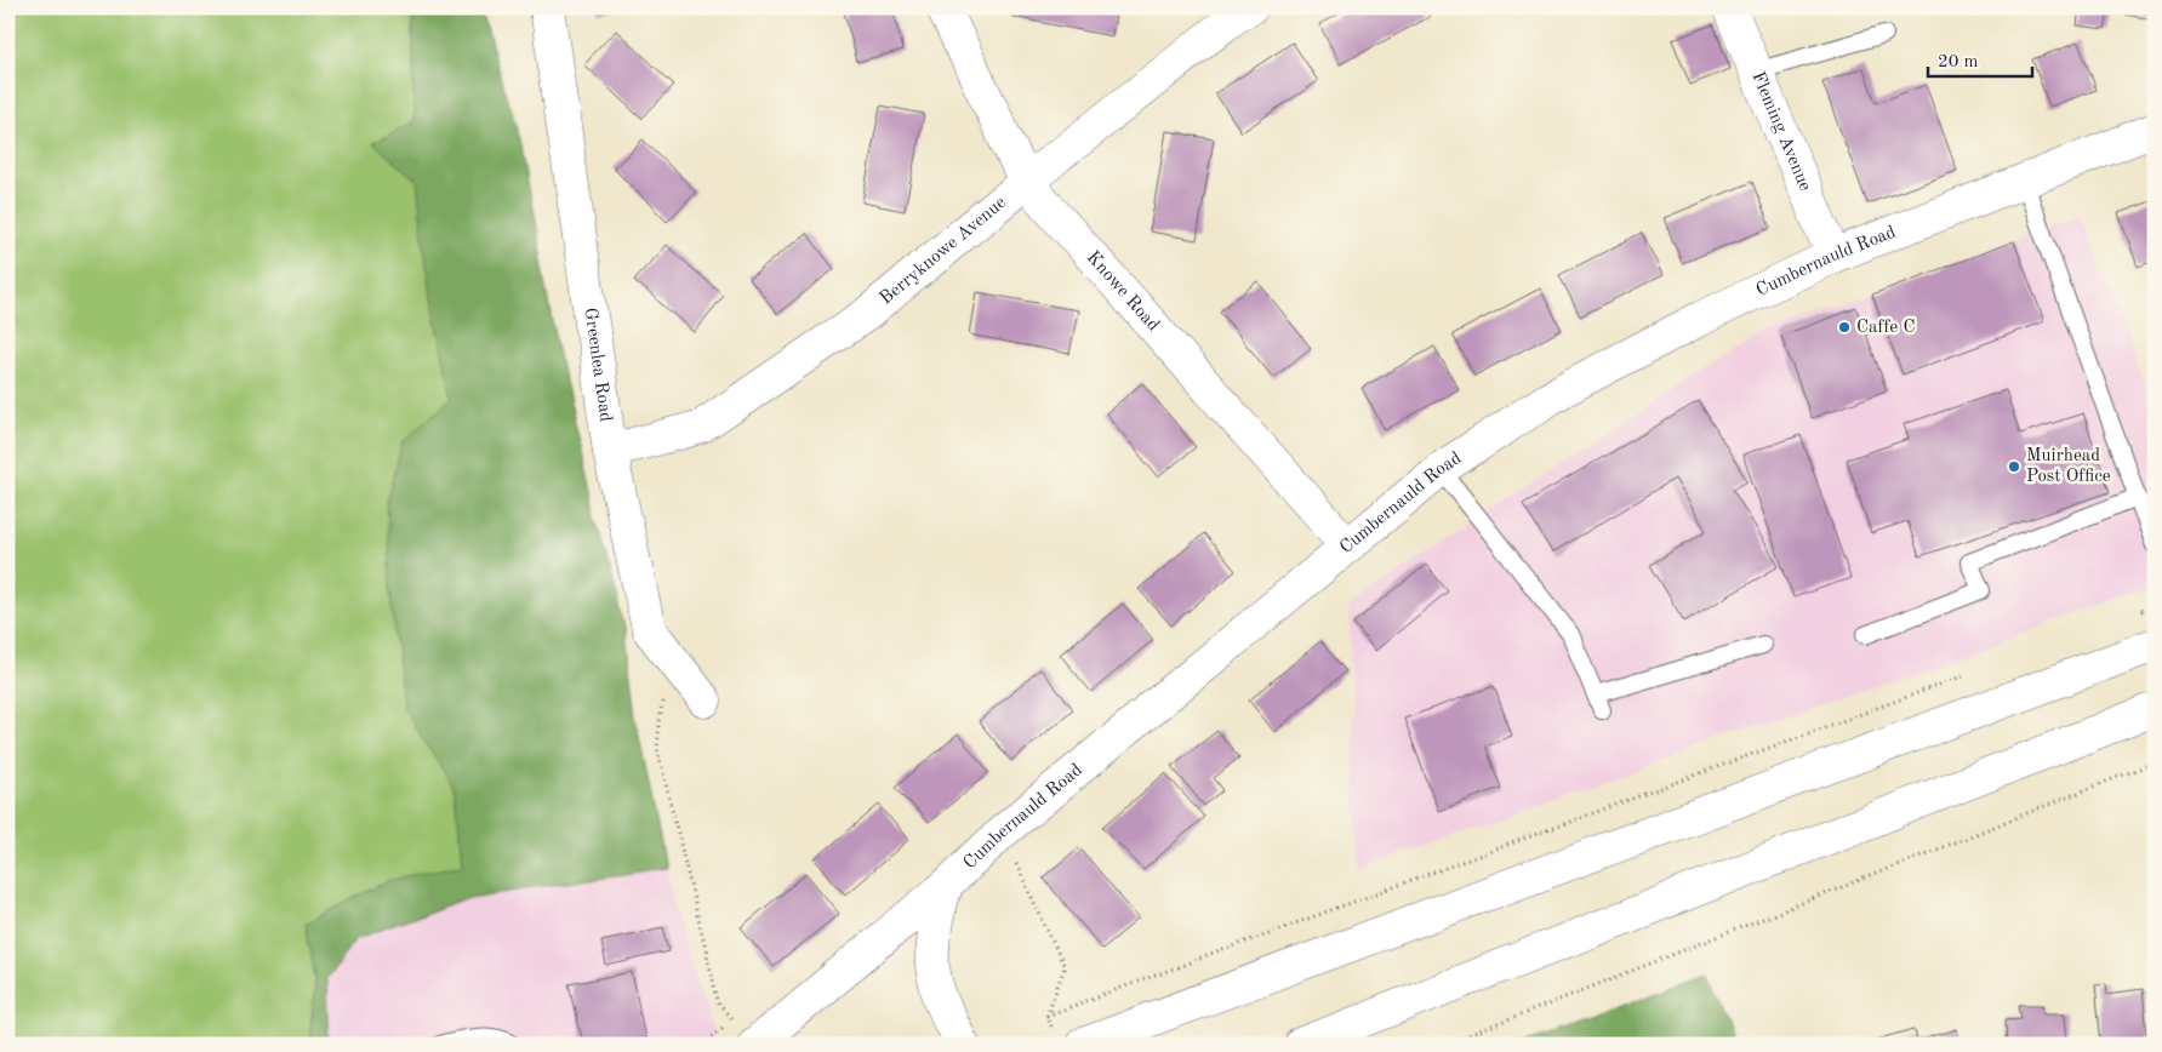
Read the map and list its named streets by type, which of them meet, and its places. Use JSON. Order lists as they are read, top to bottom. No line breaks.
{"streets":{"main road":["Fleming Avenue","Berryknowe Avenue","Cumbernauld Road","Knowe Road","Greenlea Road"]},"crossings":[["Fleming Avenue","Cumbernauld Road"],["Berryknowe Avenue","Knowe Road"],["Berryknowe Avenue","Greenlea Road"],["Cumbernauld Road","Knowe Road"]],"places":["Caffe C","Muirhead Post Office"],"scale_bar":"20 m"}
